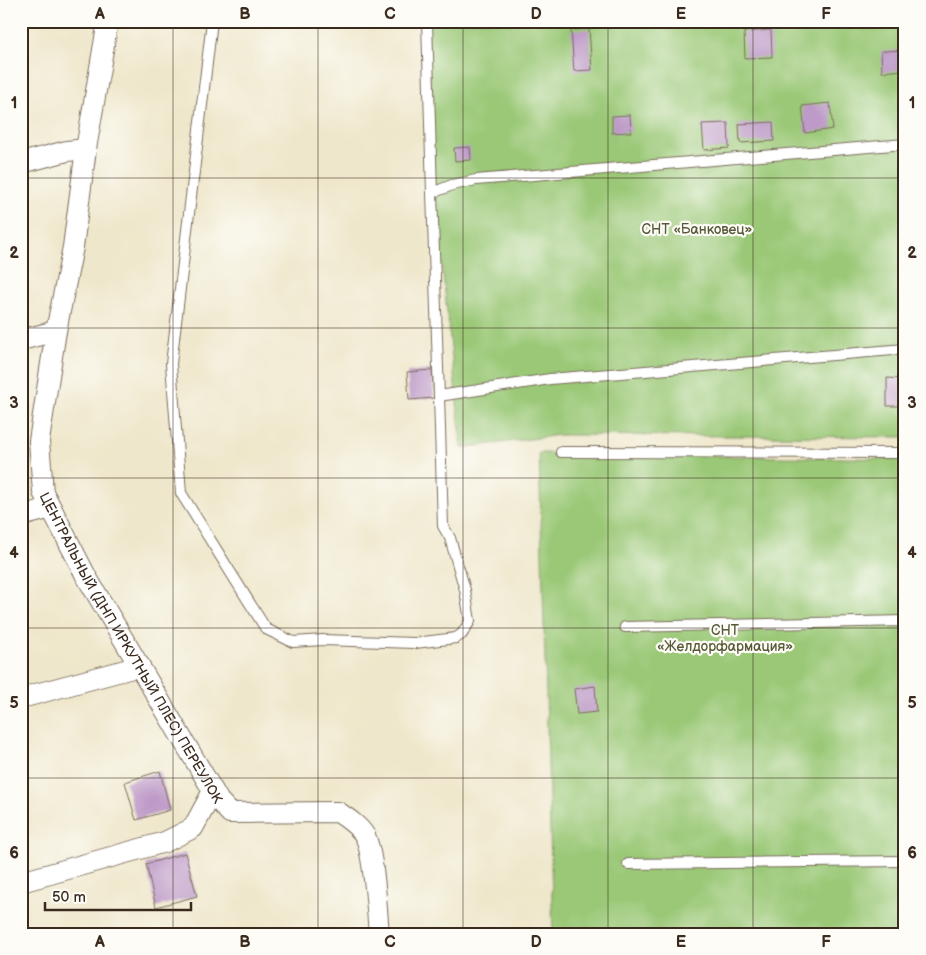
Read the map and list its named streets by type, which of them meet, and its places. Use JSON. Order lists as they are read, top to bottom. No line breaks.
{"streets":{"street":["ЦЕНТРАЛЬНЫЙ (ДНП ИРКУТНЫЙ ПЛЕС) ПЕРЕУЛОК"]},"parks":["СНТ «Банковец»","СНТ «Желдорфармация»"],"scale_bar":"50 m","grid":{"columns":["A","B","C","D","E","F"],"rows":["1","2","3","4","5","6"]}}
